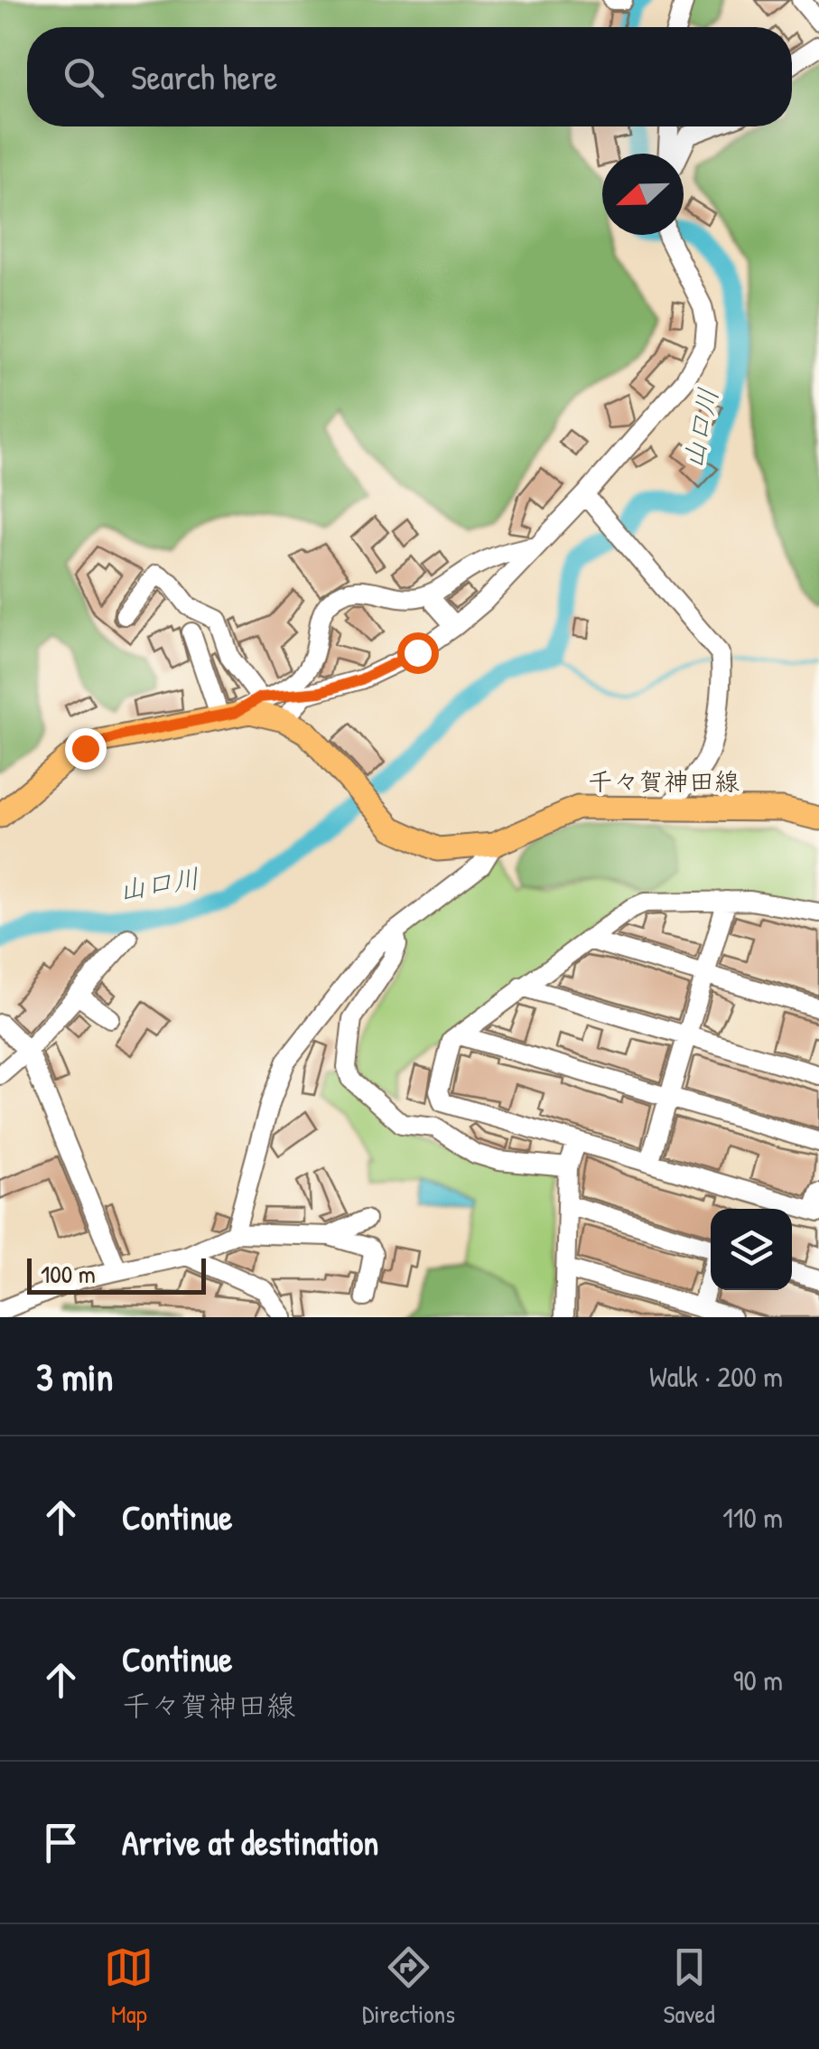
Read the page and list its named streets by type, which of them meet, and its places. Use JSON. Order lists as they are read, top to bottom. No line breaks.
{"streets":{"main road":["千々賀神田線"]},"water":["山口川"],"scale_bar":"100 m","north":"left","page":{"search":"Search here","scale":"100 m","heading":["3 min","Walk · 200 m"],"list":[["Continue","110 m"],["Continue","千々賀神田線","90 m"],"Arrive at destination"],"nav":["Map","Directions","Saved"]}}
